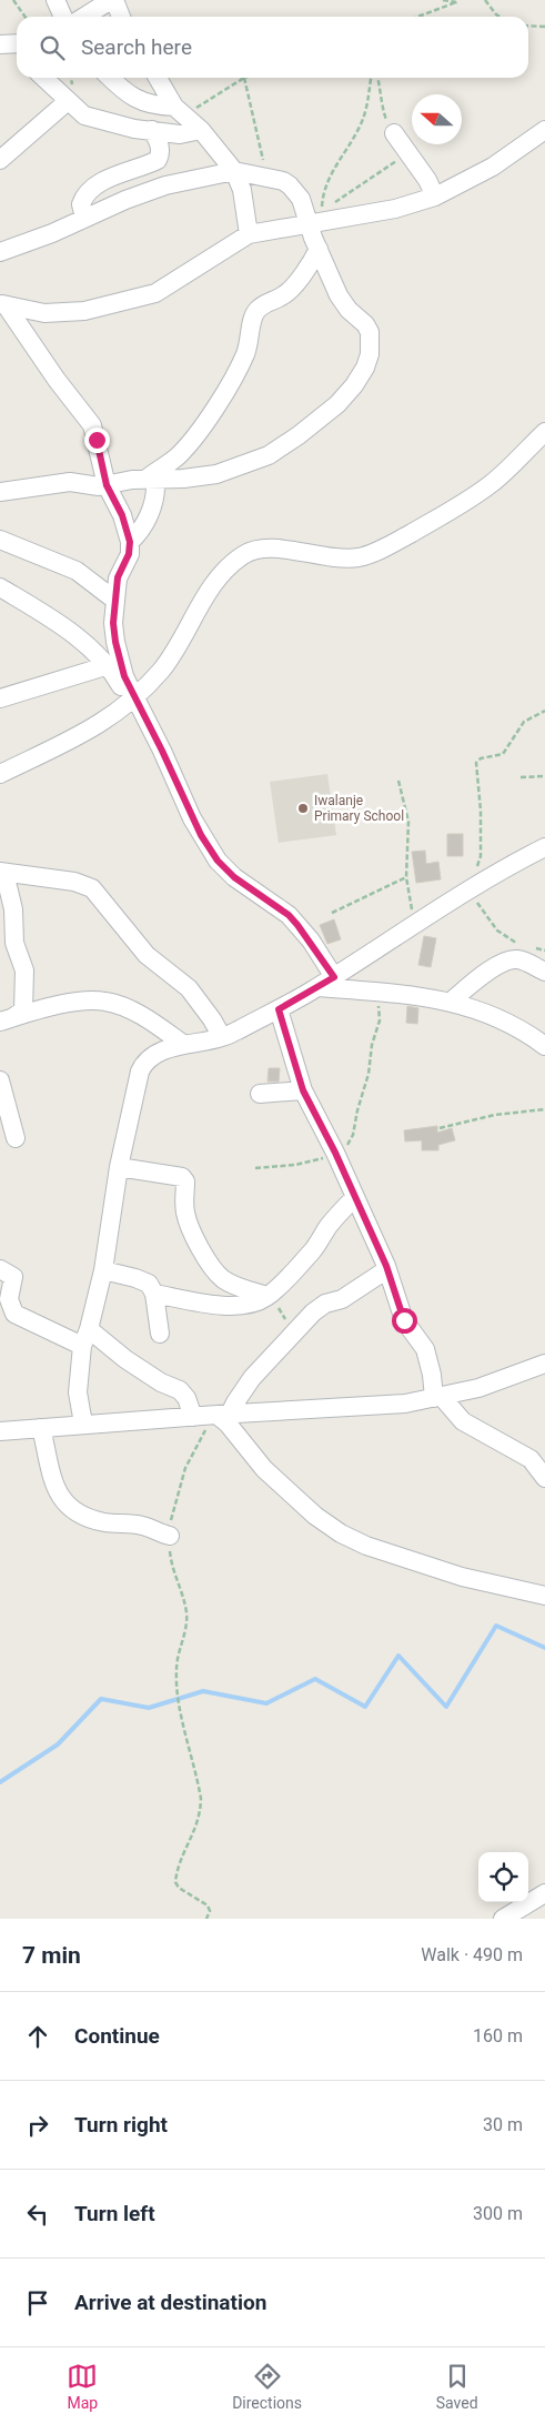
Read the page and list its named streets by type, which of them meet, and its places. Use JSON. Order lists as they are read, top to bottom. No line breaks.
{"places":["Iwalanje Primary School"],"north":"left","page":{"search":"Search here","heading":["7 min","Walk · 490 m"],"list":[["Continue","160 m"],["Turn right","30 m"],["Turn left","300 m"],"Arrive at destination"],"nav":["Map","Directions","Saved"]}}
